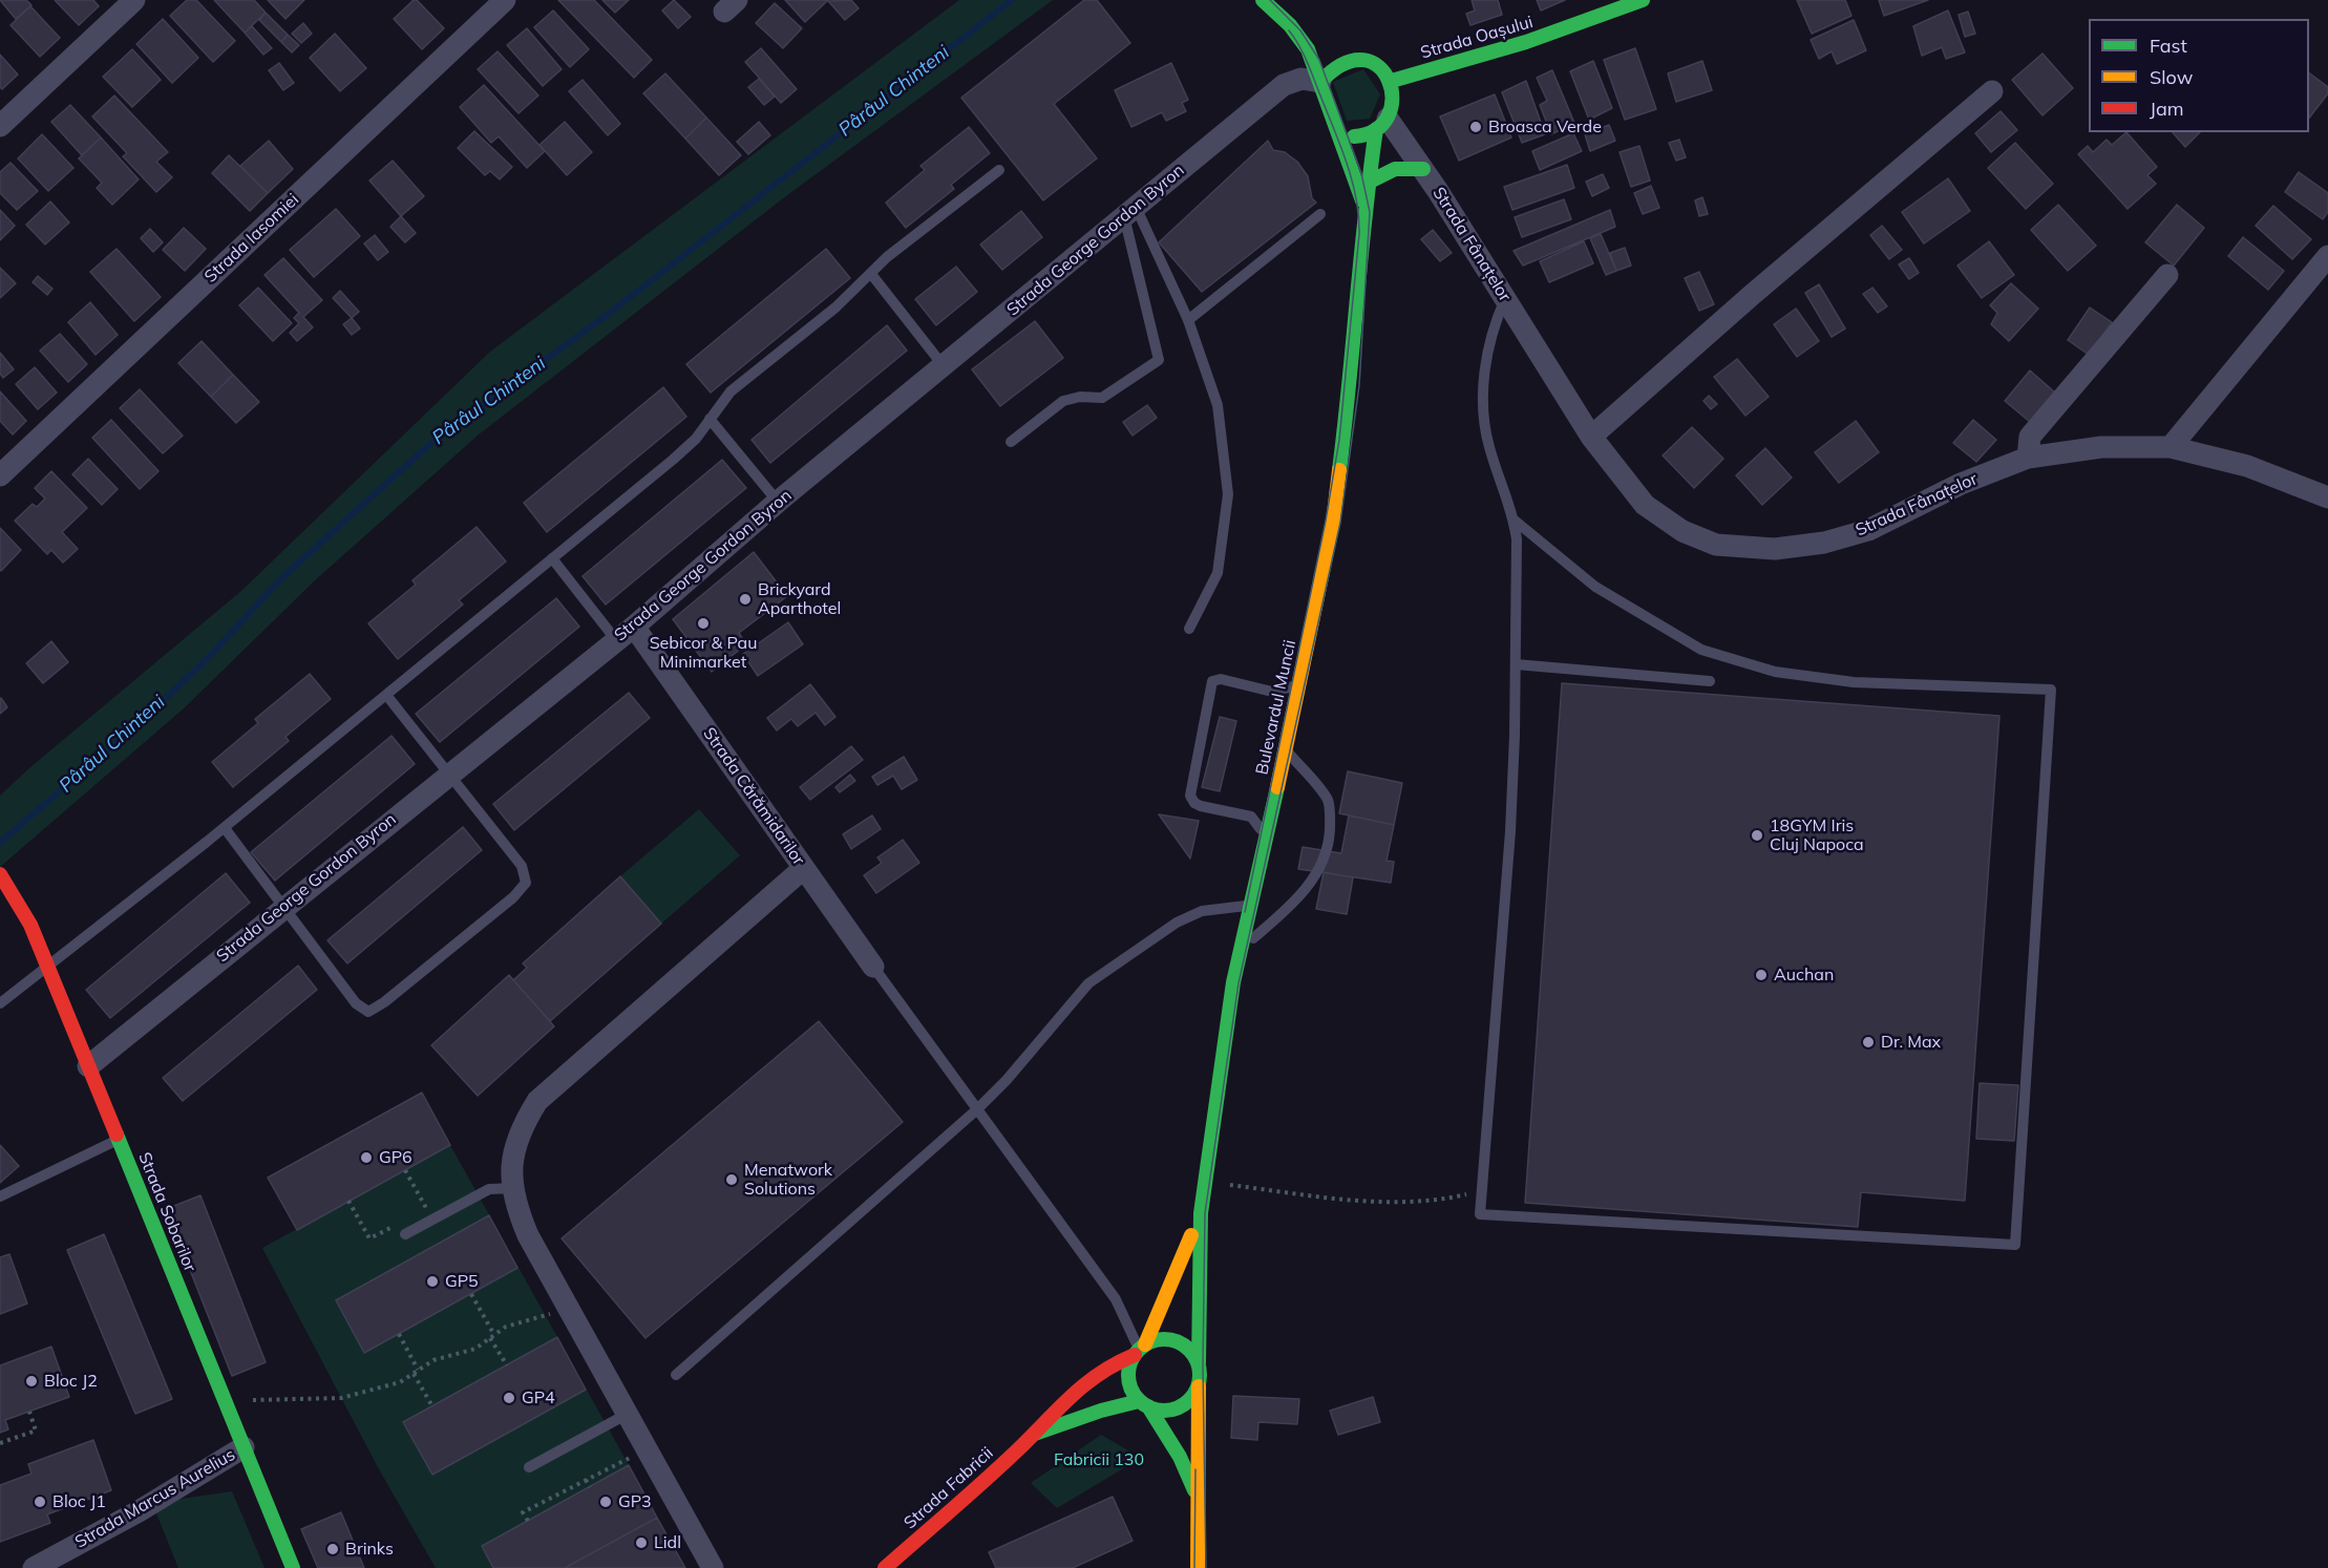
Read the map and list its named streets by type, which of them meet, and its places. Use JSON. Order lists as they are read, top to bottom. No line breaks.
{"streets":{"main road":["Strada Oașului","Bulevardul Muncii","Strada Sobarilor","Strada Fabricii"],"street":["Strada Iasomiei","Strada George Gordon Byron","Strada Fânațelor","Strada Cărămidarilor","Strada Marcus Aurelius"]},"crossings":[["Strada Oașului","Strada George Gordon Byron"],["Strada Oașului","Strada Fânațelor"],["Strada Oașului","Bulevardul Muncii"],["Strada George Gordon Byron","Strada Fânațelor"],["Strada George Gordon Byron","Bulevardul Muncii"],["Strada George Gordon Byron","Strada Cărămidarilor"],["Strada George Gordon Byron","Strada Sobarilor"],["Strada Fânațelor","Bulevardul Muncii"],["Bulevardul Muncii","Strada Fabricii"],["Strada Sobarilor","Strada Marcus Aurelius"]],"water":["Pârâul Chinteni"],"parks":["Fabricii 130"],"places":["Broasca Verde","Brickyard Aparthotel","Sebicor & Pau Minimarket","18GYM Iris Cluj Napoca","Auchan","Dr. Max","GP6","Menatwork Solutions","GP5","Bloc J2","GP4","Bloc J1","GP3","Lidl","Brinks"],"legend":["Fast","Slow","Jam"]}
